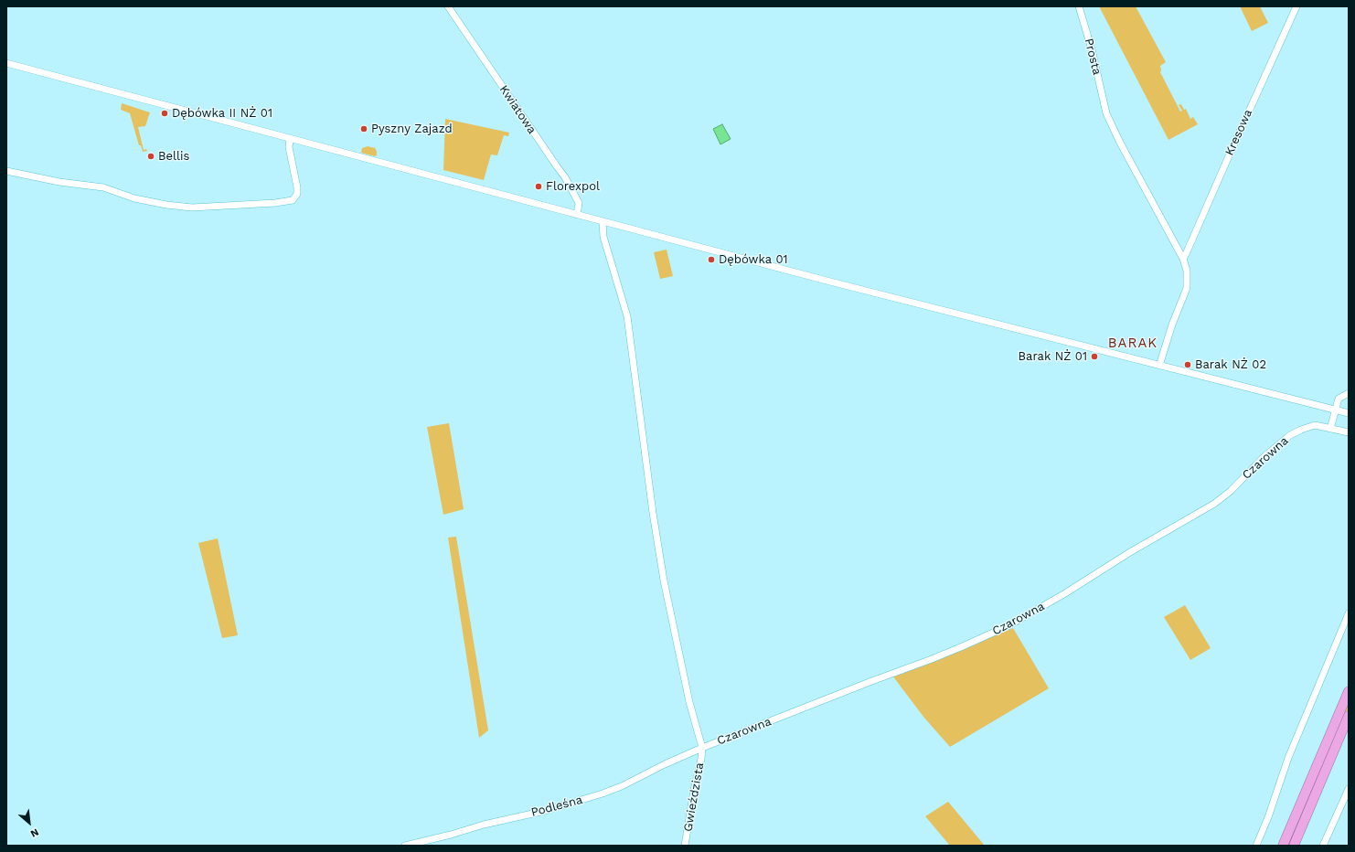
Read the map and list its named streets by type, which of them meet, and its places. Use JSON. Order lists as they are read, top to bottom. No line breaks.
{"streets":{"street":["Prosta","Kwiatowa","Kresowa","Czarowna","Gwieździsta","Podleśna"]},"crossings":[["Prosta","Kresowa"],["Czarowna","Gwieździsta"],["Czarowna","Podleśna"],["Gwieździsta","Podleśna"]],"districts":["BARAK"],"places":["Dębówka II NŻ 01","Pyszny Zajazd","Bellis","Florexpol","Dębówka 01","Barak NŻ 01","Barak NŻ 02"],"north":"bottom right"}
